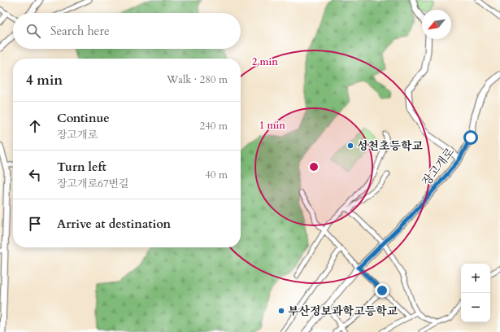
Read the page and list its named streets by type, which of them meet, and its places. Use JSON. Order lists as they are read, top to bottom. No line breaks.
{"streets":{"street":["장고개로"]},"places":["성천초등학교","부산정보과학고등학교"],"north":"bottom left","page":{"search":"Search here","heading":["4 min","Walk · 280 m"],"list":[["Continue","장고개로","240 m"],["Turn left","장고개로67번길","40 m"],"Arrive at destination"],"map_buttons":["+","−"]},"rings":["2 min","1 min"]}
